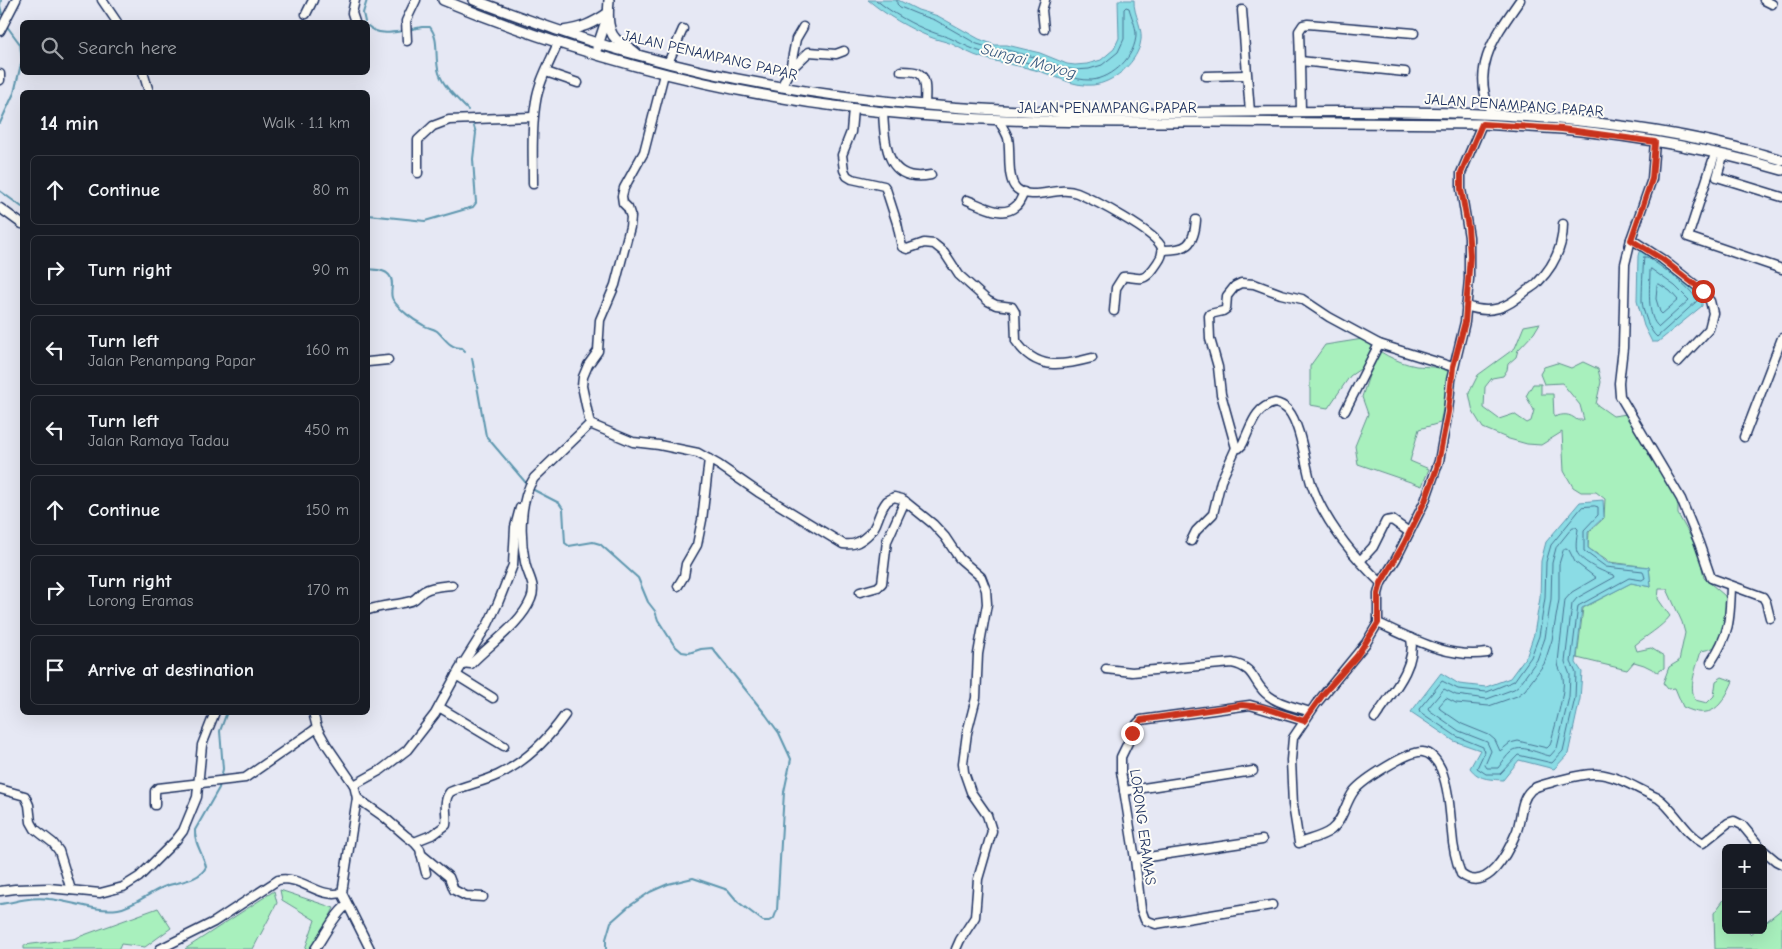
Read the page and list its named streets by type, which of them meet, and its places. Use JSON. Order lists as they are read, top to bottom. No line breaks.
{"streets":{"main road":["JALAN PENAMPANG PAPAR"],"street":["LORONG ERAMAS"]},"water":["Sungai Moyog"],"page":{"search":"Search here","heading":["14 min","Walk · 1.1 km"],"list":[["Continue","80 m"],["Turn right","90 m"],["Turn left","Jalan Penampang Papar","160 m"],["Turn left","Jalan Ramaya Tadau","450 m"],["Continue","150 m"],["Turn right","Lorong Eramas","170 m"],"Arrive at destination"],"map_buttons":["+","−"]}}
